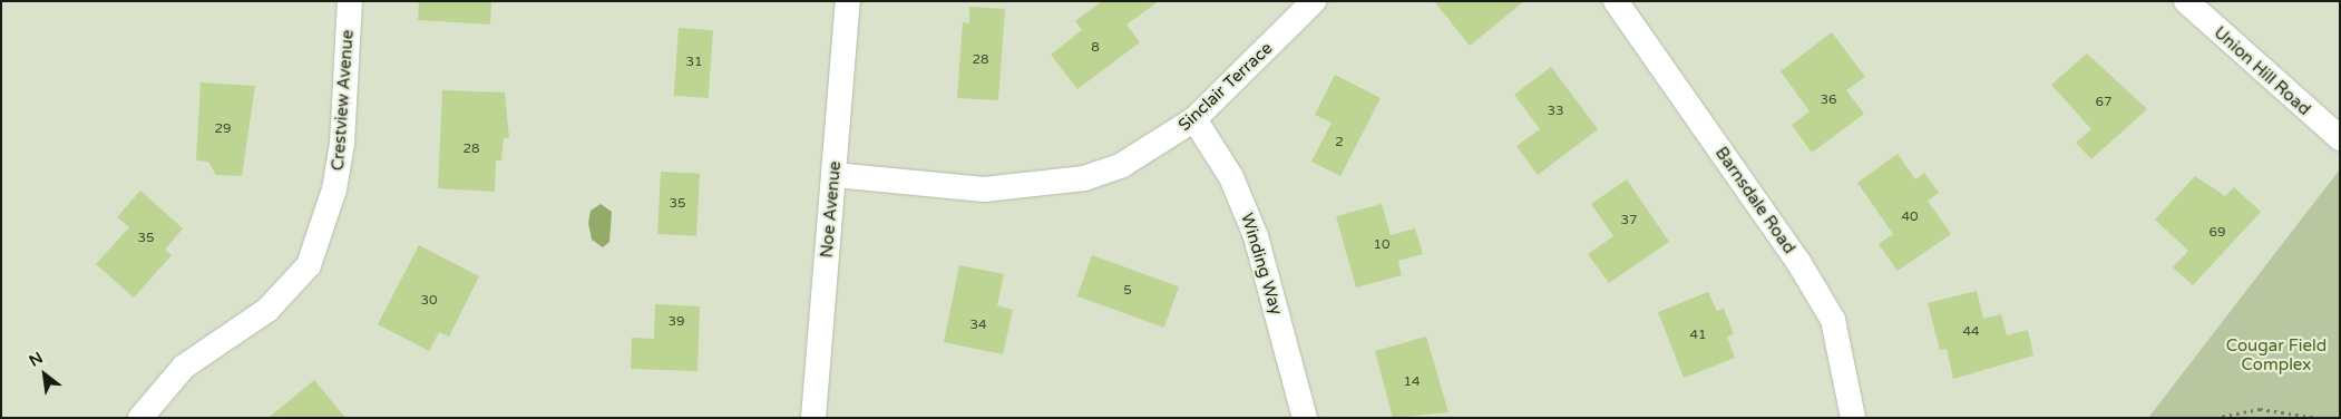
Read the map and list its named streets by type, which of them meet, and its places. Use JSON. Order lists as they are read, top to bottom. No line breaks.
{"streets":{"street":["Union Hill Road","Sinclair Terrace","Crestview Avenue","Barnsdale Road","Noe Avenue","Winding Way"]},"crossings":[["Sinclair Terrace","Noe Avenue"],["Sinclair Terrace","Winding Way"]],"parks":["Cougar Field Complex"],"house_numbers":["8","28","31","36","67","33","29","2","28","35","40","37","69","35","10","5","30","39","34","44","41","14"],"north":"top left"}
